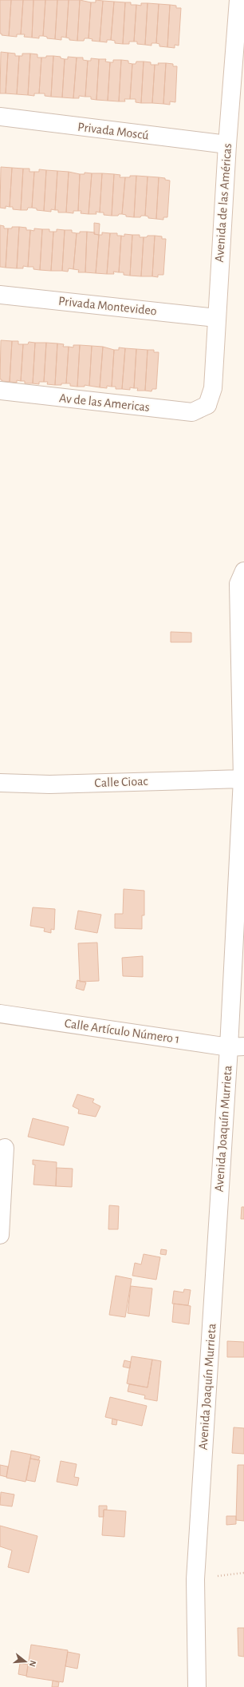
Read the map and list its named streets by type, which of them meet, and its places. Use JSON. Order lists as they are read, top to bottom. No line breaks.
{"streets":{"street":["Privada Moscú","Avenida de las Américas","Privada Montevideo","Av de las Americas","Calle Cioac","Calle Artículo Número 1","Avenida Joaquín Murrieta"]},"crossings":[["Privada Moscú","Avenida de las Américas"],["Avenida de las Américas","Privada Montevideo"],["Avenida de las Américas","Av de las Americas"],["Calle Cioac","Avenida Joaquín Murrieta"],["Calle Artículo Número 1","Avenida Joaquín Murrieta"]],"north":"right"}
